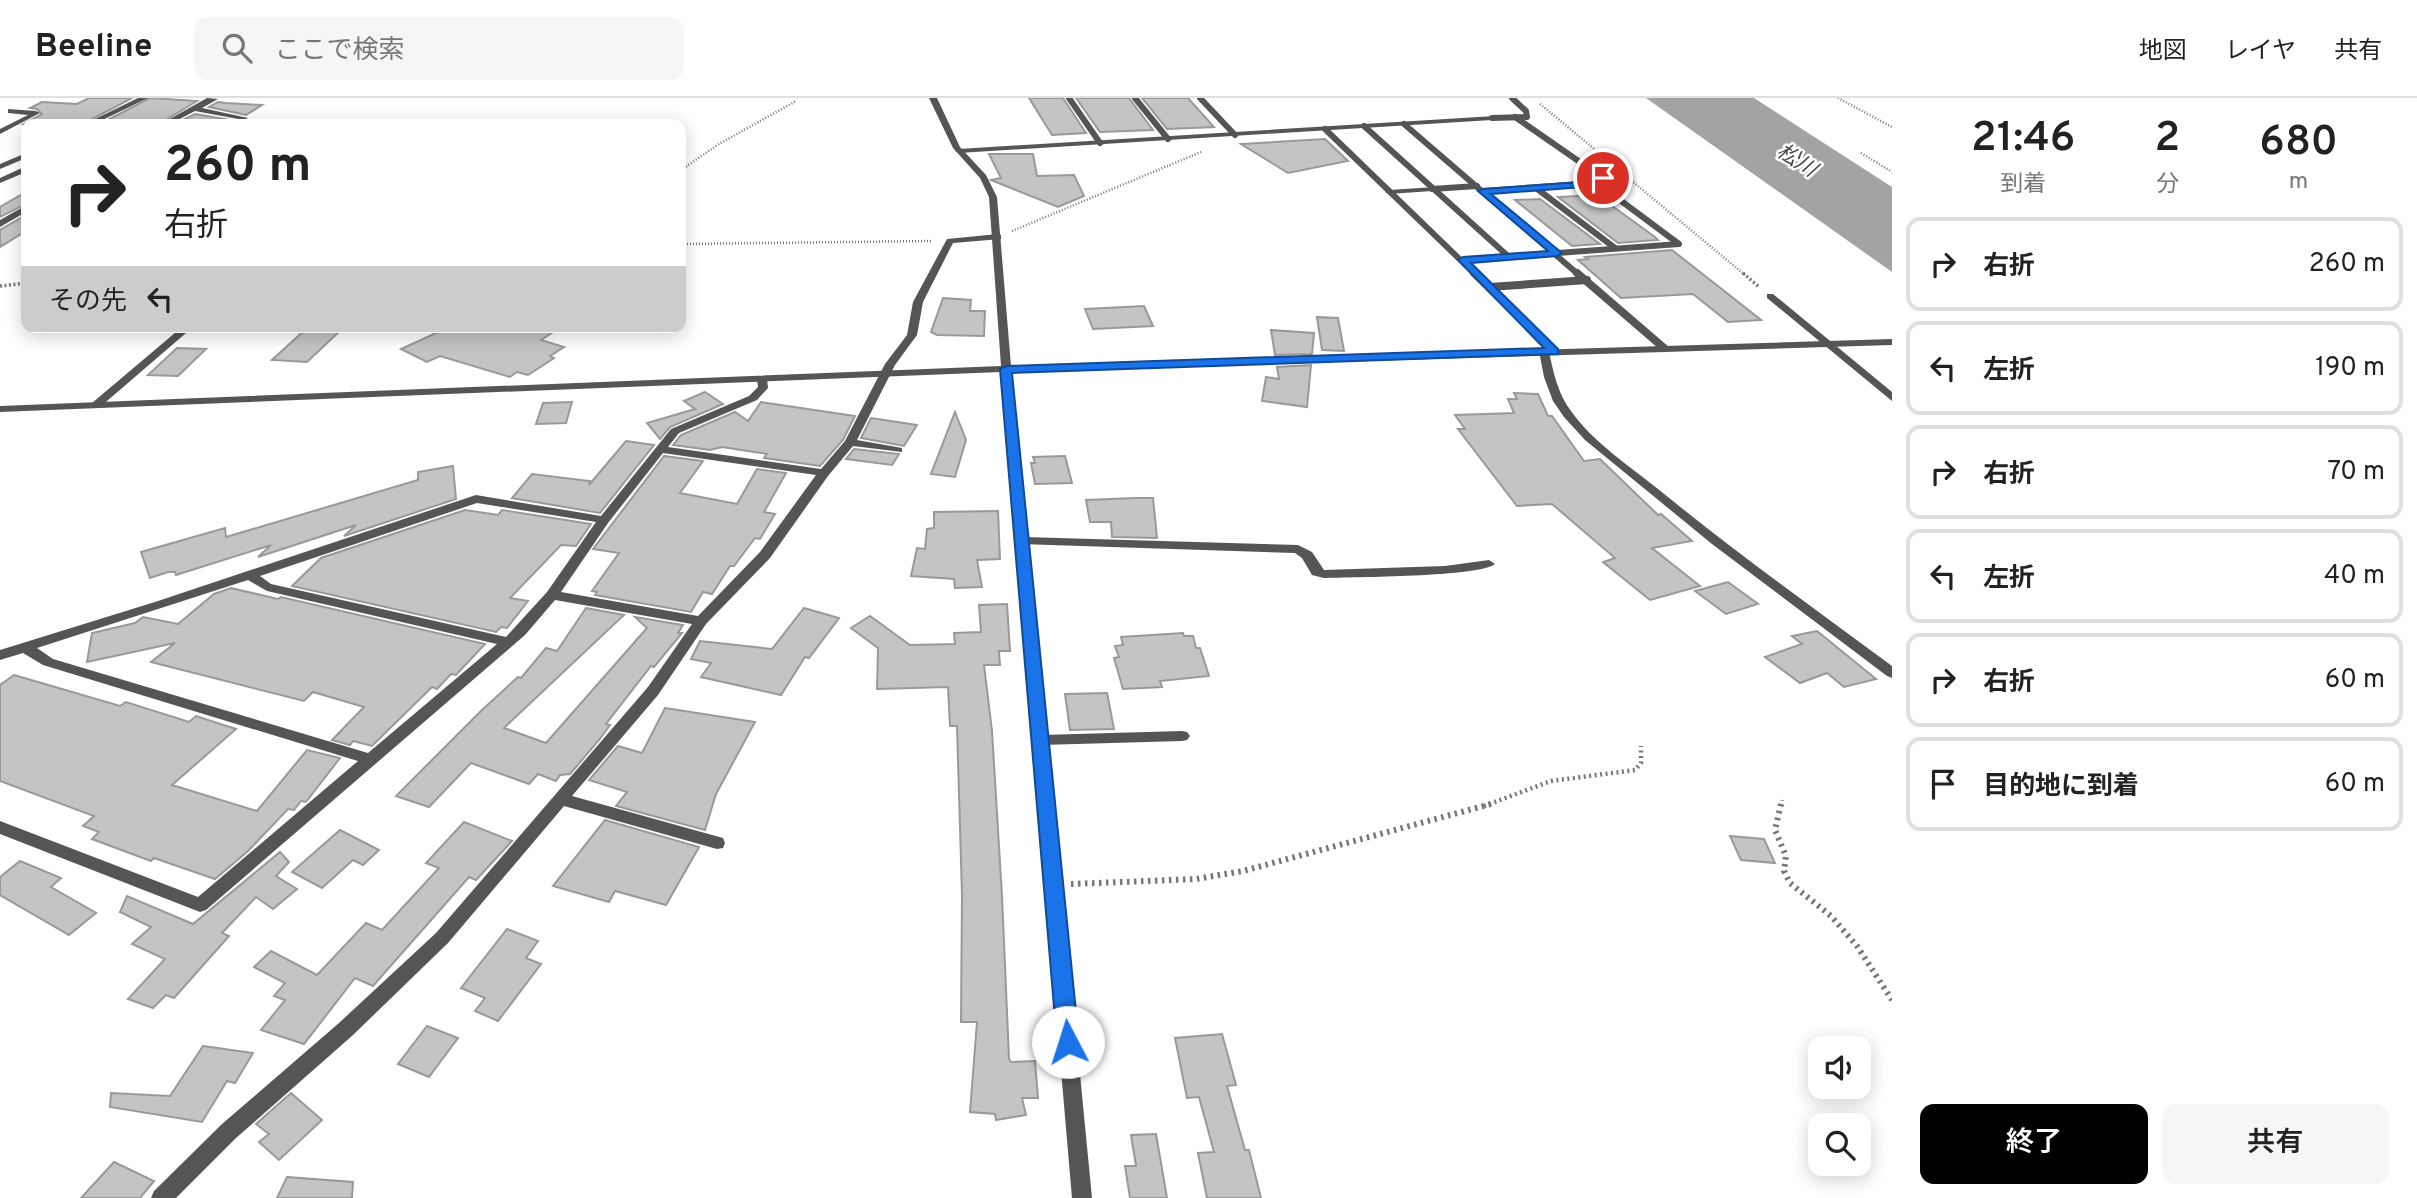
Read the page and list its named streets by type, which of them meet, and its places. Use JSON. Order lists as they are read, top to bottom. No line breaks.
{"water":["松川"],"page":{"header":"Beeline","search":"ここで検索","nav":["地図","レイヤ","共有"],"eta":["21:46","到着","2","分","680","m"],"turn":["260 m","右折"],"list":[{"name":"右折","value":"260 m"},{"name":"左折","value":"190 m"},{"name":"右折","value":"70 m"},{"name":"左折","value":"40 m"},{"name":"右折","value":"60 m"},{"name":"目的地に到着","value":"60 m"}],"then":"その先","buttons":["終了","共有"]}}
